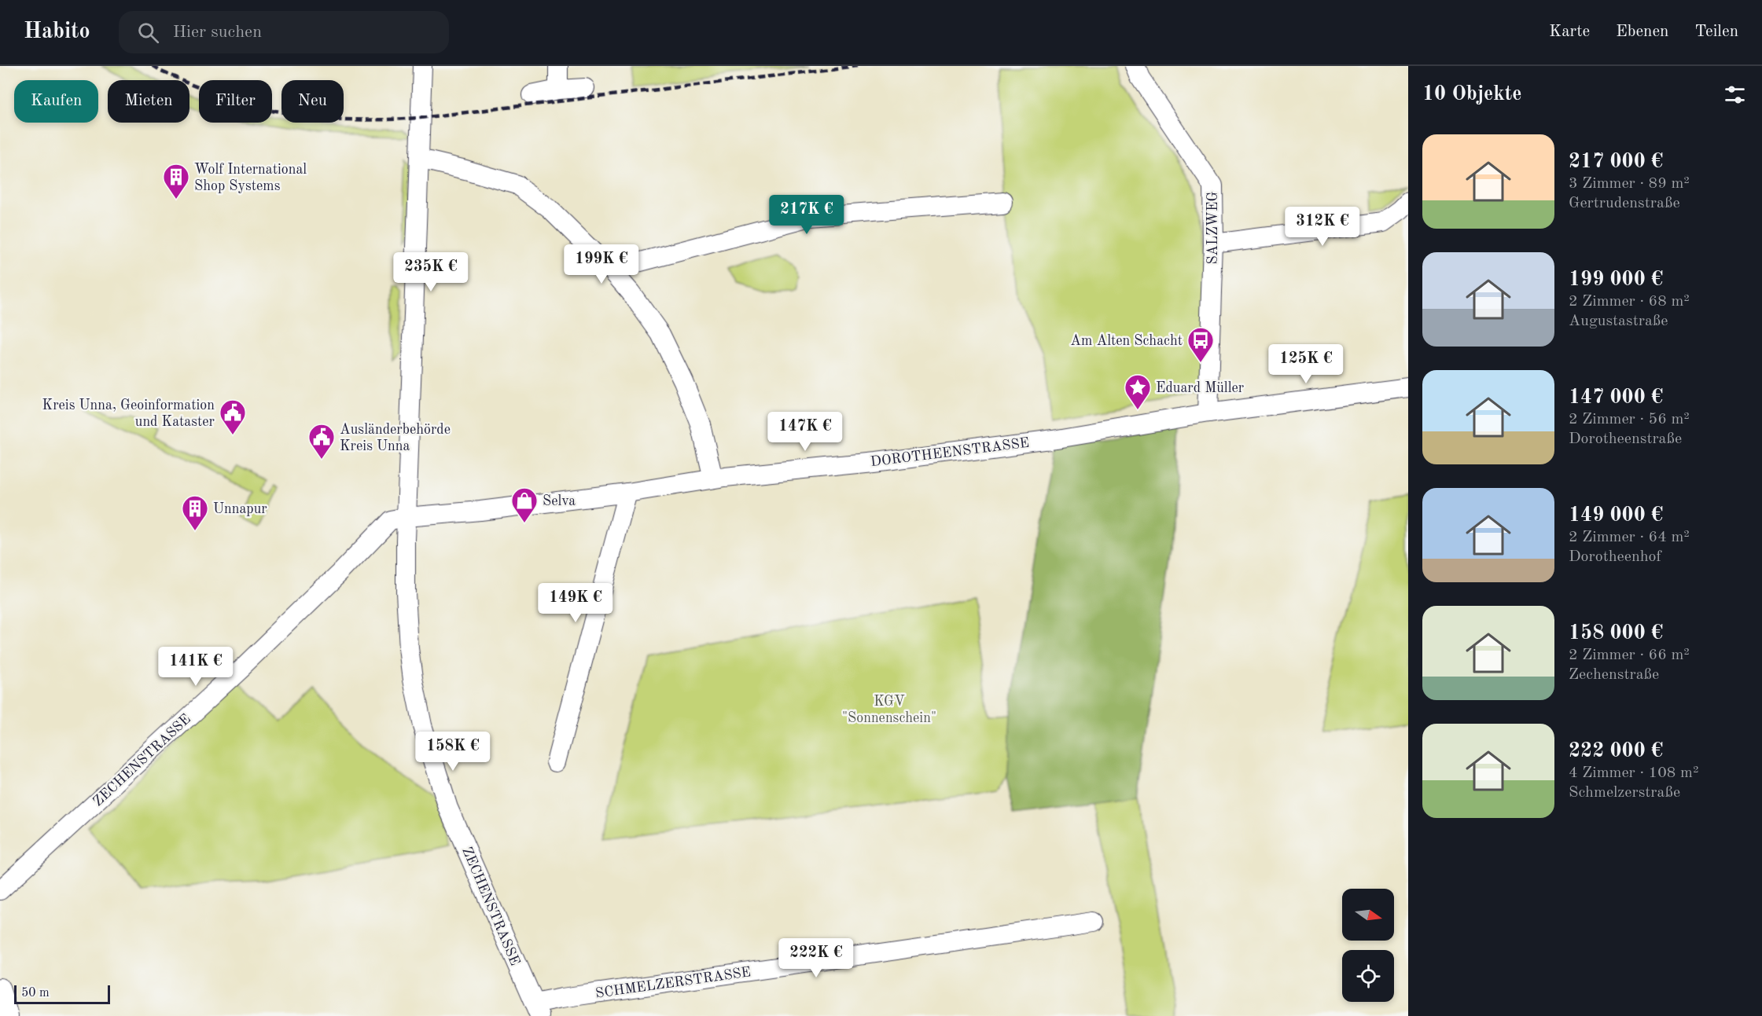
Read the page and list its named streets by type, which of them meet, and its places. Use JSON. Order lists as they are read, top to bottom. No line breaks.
{"streets":{"street":["SALZWEG","DOROTHEENSTRASSE","ZECHENSTRASSE","SCHMELZERSTRASSE"]},"crossings":[["SALZWEG","DOROTHEENSTRASSE"],["DOROTHEENSTRASSE","ZECHENSTRASSE"],["ZECHENSTRASSE","SCHMELZERSTRASSE"]],"parks":["KGV \"Sonnenschein\""],"places":{"building":["Wolf International Shop Systems","Unnapur"],"bus stop":["Am Alten Schacht"],"place":["Eduard Müller"],"public building":["Kreis Unna, Geoinformation und Kataster","Ausländerbehörde Kreis Unna"],"shop":["Selva"]},"scale_bar":"50 m","north":"right","page":{"header":"Habito","search":"Hier suchen","nav":["Karte","Ebenen","Teilen"],"heading":"10 Objekte","chip":["Kaufen","Mieten","Filter","Neu"],"list":[{"name":"217 000 €","note":"3 Zimmer · 89 m² · Gertrudenstraße"},{"name":"199 000 €","note":"2 Zimmer · 68 m² · Augustastraße"},{"name":"147 000 €","note":"2 Zimmer · 56 m² · Dorotheenstraße"},{"name":"149 000 €","note":"2 Zimmer · 64 m² · Dorotheenhof"},{"name":"158 000 €","note":"2 Zimmer · 66 m² · Zechenstraße"},{"name":"222 000 €","note":"4 Zimmer · 108 m² · Schmelzerstraße"}],"price":["217K €","312K €","199K €","235K €","125K €","147K €","149K €","141K €","158K €","222K €"],"scale":"50 m"}}
